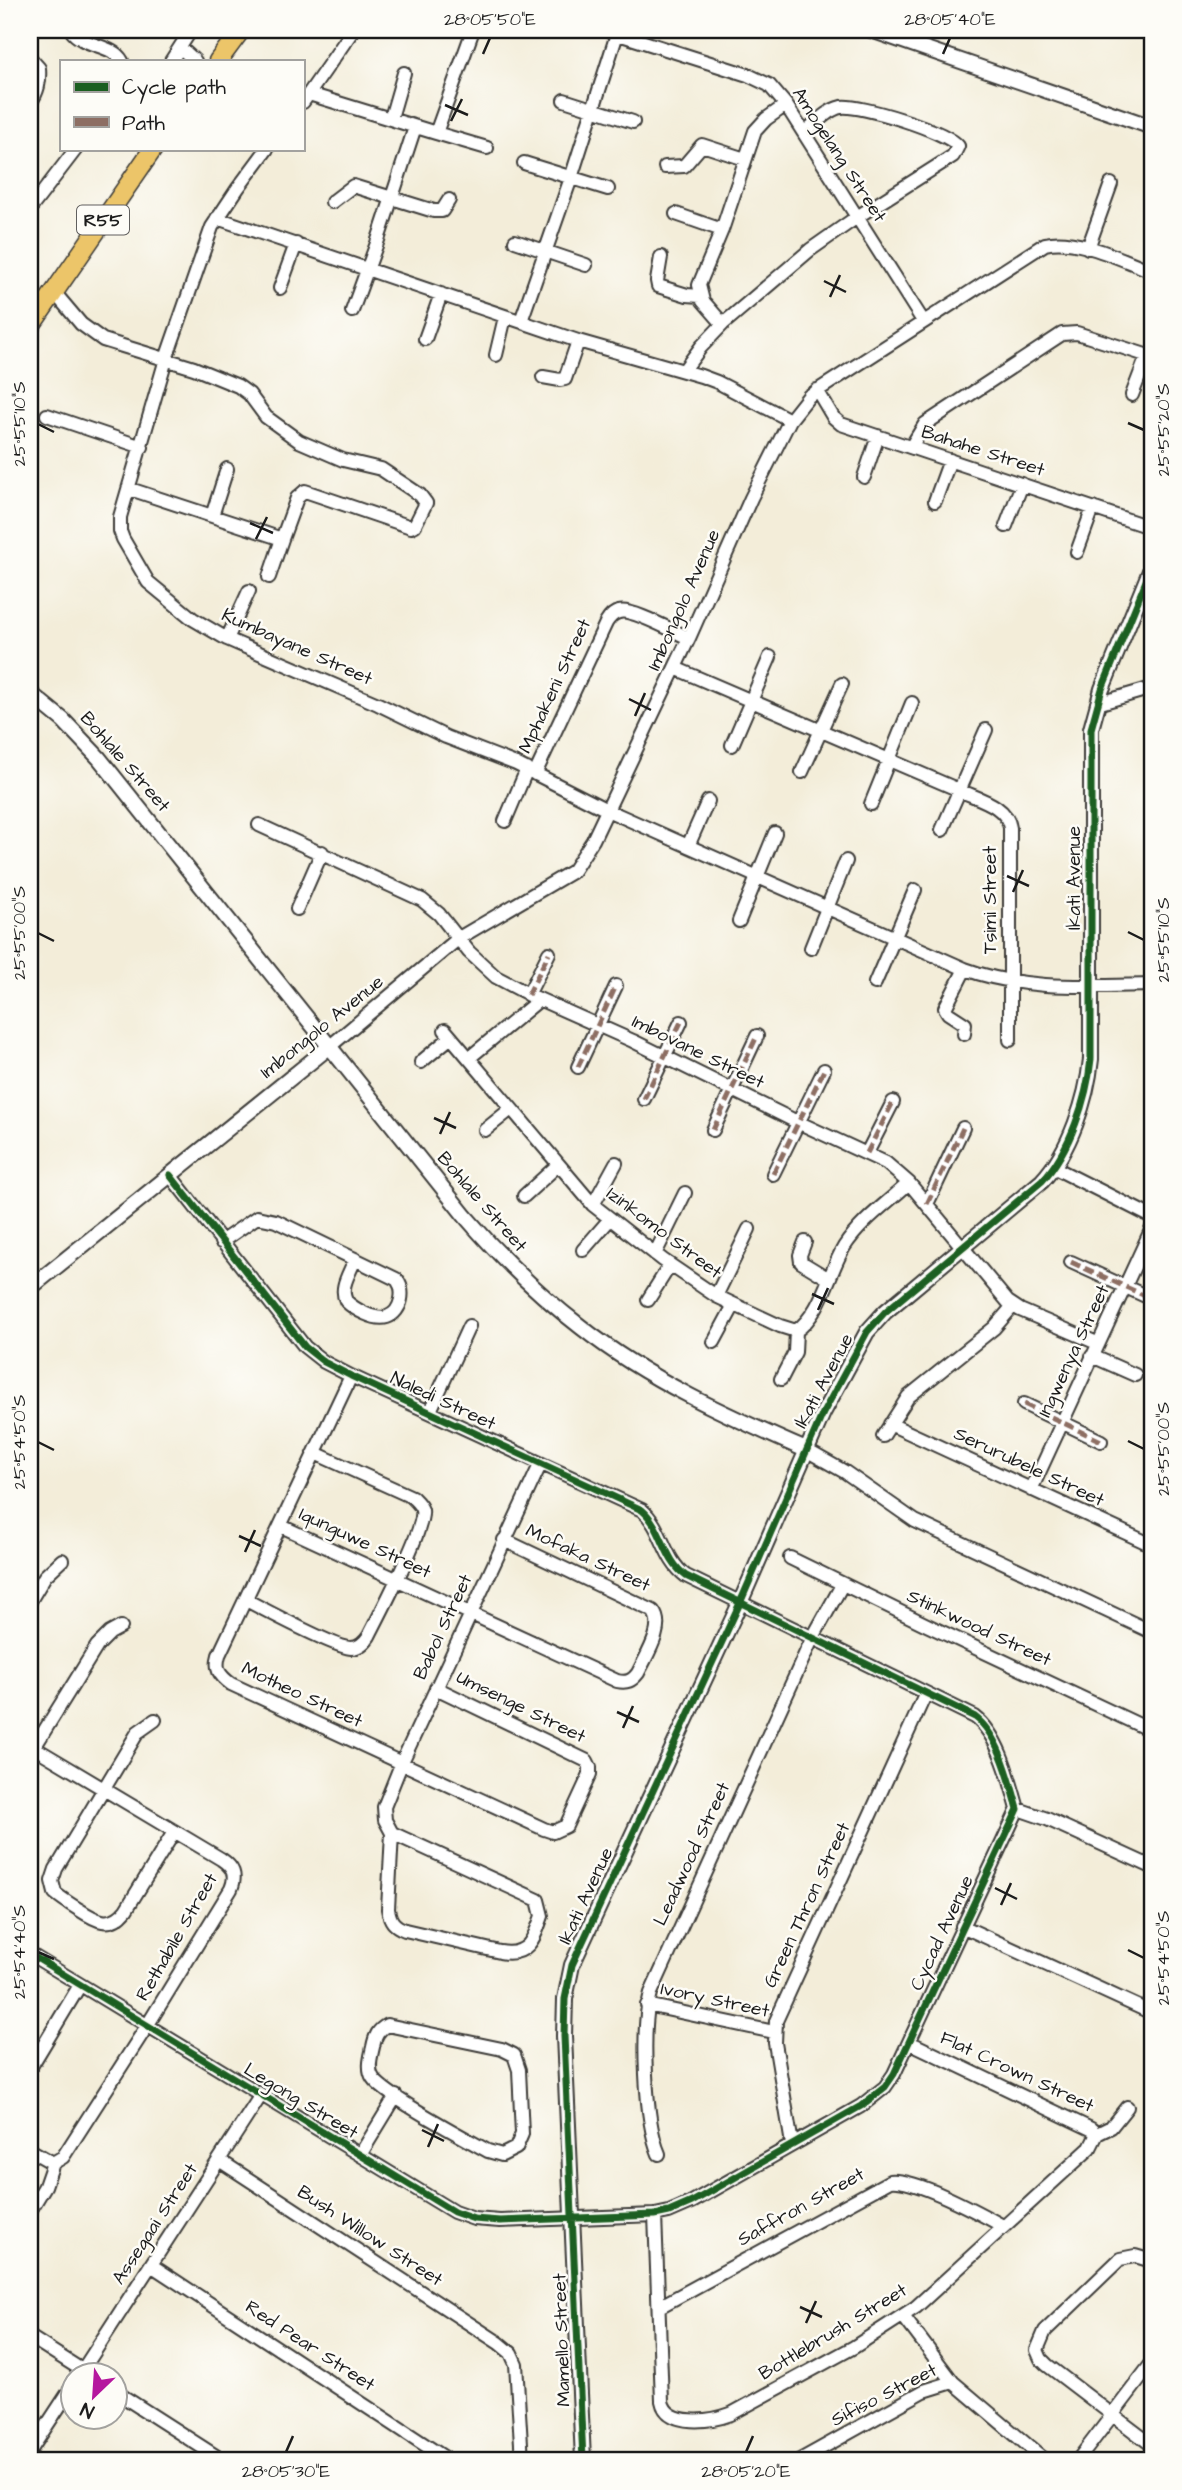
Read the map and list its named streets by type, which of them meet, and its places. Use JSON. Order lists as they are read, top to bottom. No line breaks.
{"streets":{"main road":["R55"],"street":["Amogelang Street","Bahahe Street","Imbongolo Avenue","Kumbayane Street","Mphakeni Street","Bohlale Street","Ikati Avenue","Tsimi Street","Imbovane Street","Izinkomo Street","Ingwenya Street","Naledi Street","Serurubele Street","Iqunguwe Street","Mofaka Street","Babol Street","Stinkwood Street","Motheo Street","Umsenge Street","Leadwood Street","Green Thron Street","Cycad Avenue","Rethabile Street","Ivory Street","Flat Crown Street","Legong Street","Saffron Street","Assegaai Street","Bush Willow Street","Bottlebrush Street","Mamello Street","Red Pear Street","Sifiso Street"]},"crossings":[["Amogelang Street","Imbongolo Avenue"],["Bahahe Street","Imbongolo Avenue"],["Imbongolo Avenue","Kumbayane Street"],["Imbongolo Avenue","Mphakeni Street"],["Imbongolo Avenue","Bohlale Street"],["Imbongolo Avenue","Tsimi Street"],["Imbongolo Avenue","Imbovane Street"],["Imbongolo Avenue","Naledi Street"],["Kumbayane Street","Mphakeni Street"],["Kumbayane Street","Ikati Avenue"],["Kumbayane Street","Tsimi Street"],["Bohlale Street","Ikati Avenue"],["Ikati Avenue","Imbovane Street"],["Ikati Avenue","Naledi Street"],["Ikati Avenue","Cycad Avenue"],["Ikati Avenue","Legong Street"],["Ikati Avenue","Mamello Street"],["Imbovane Street","Ingwenya Street"],["Imbovane Street","Serurubele Street"],["Ingwenya Street","Serurubele Street"],["Naledi Street","Babol Street"],["Naledi Street","Motheo Street"],["Iqunguwe Street","Mofaka Street"],["Iqunguwe Street","Babol Street"],["Iqunguwe Street","Motheo Street"],["Mofaka Street","Babol Street"],["Babol Street","Motheo Street"],["Babol Street","Umsenge Street"],["Stinkwood Street","Leadwood Street"],["Motheo Street","Umsenge Street"],["Leadwood Street","Ivory Street"],["Green Thron Street","Cycad Avenue"],["Green Thron Street","Ivory Street"],["Cycad Avenue","Flat Crown Street"],["Cycad Avenue","Legong Street"],["Cycad Avenue","Mamello Street"],["Rethabile Street","Legong Street"],["Flat Crown Street","Bottlebrush Street"],["Legong Street","Assegaai Street"],["Legong Street","Mamello Street"],["Saffron Street","Bottlebrush Street"],["Assegaai Street","Bush Willow Street"],["Assegaai Street","Red Pear Street"]],"legend":["Cycle path","Path"],"north":"bottom left","coordinates":["28°05'50\"E","28°05'40\"E","25°55'10\"S","25°55'20\"S","25°55'00\"S","25°54'50\"S","25°54'40\"S","28°05'30\"E","28°05'20\"E"]}
